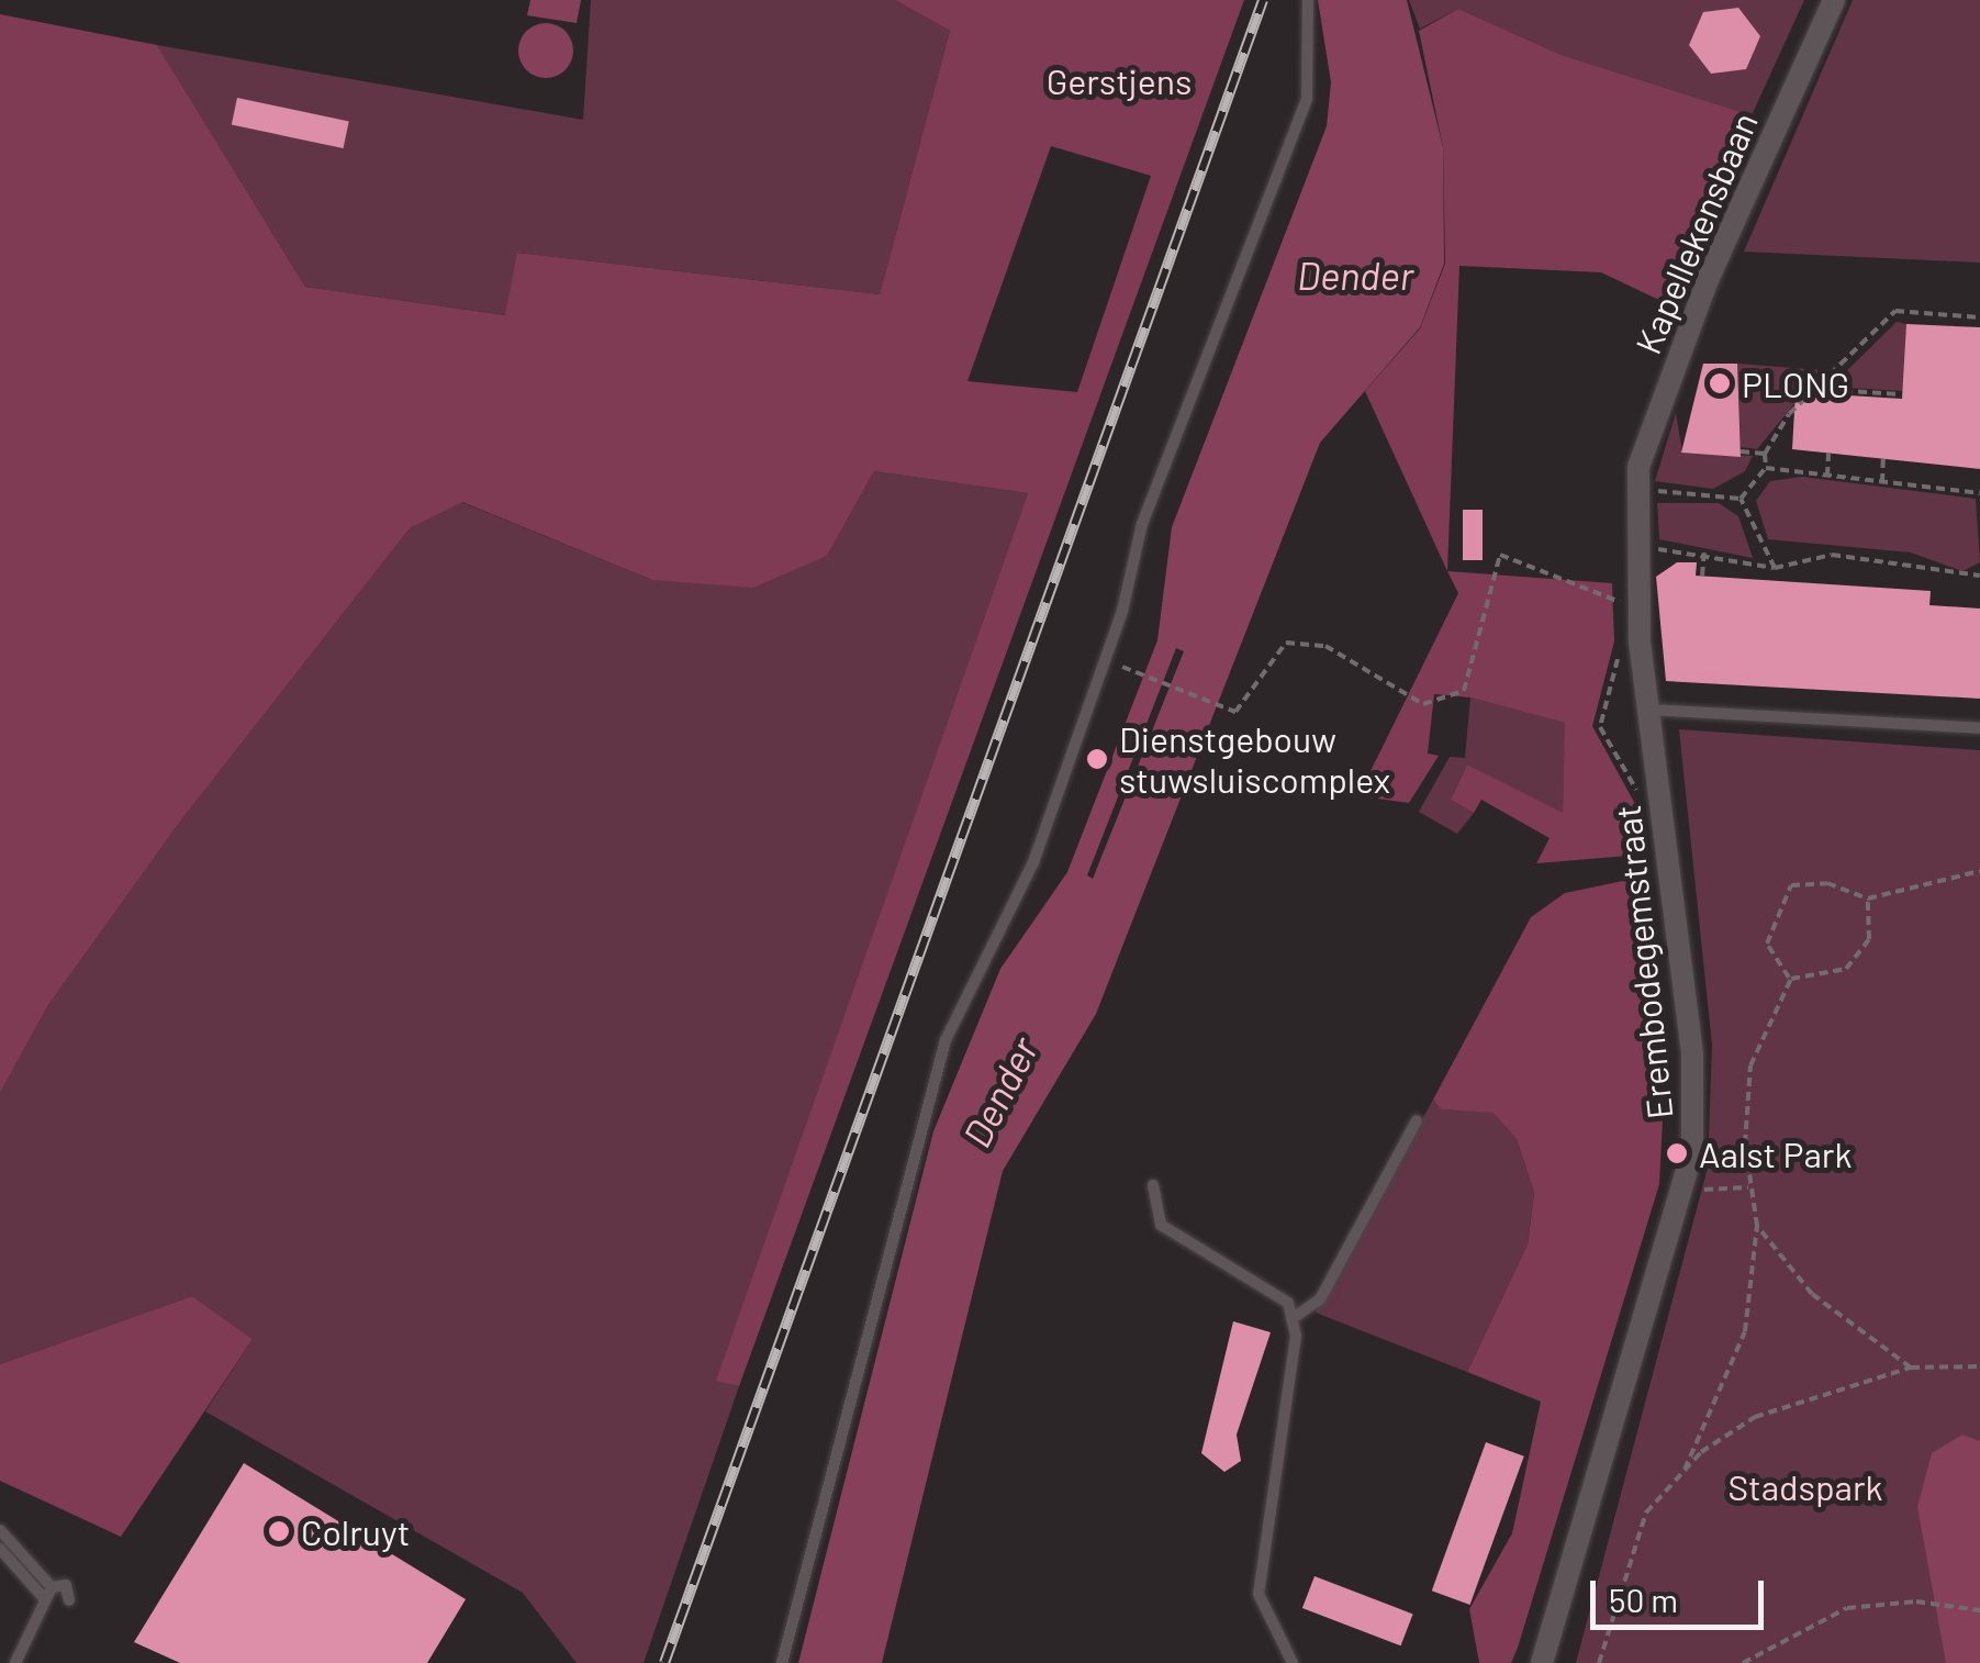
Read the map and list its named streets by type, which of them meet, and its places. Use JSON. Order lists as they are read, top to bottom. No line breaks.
{"streets":{"street":["Kapellekensbaan","Erembodegemstraat"]},"crossings":[["Kapellekensbaan","Erembodegemstraat"]],"water":["Dender"],"parks":["Gerstjens","Stadspark"],"places":["PLONG","Dienstgebouw stuwsluiscomplex","Aalst Park","Colruyt"],"scale_bar":"50 m"}
